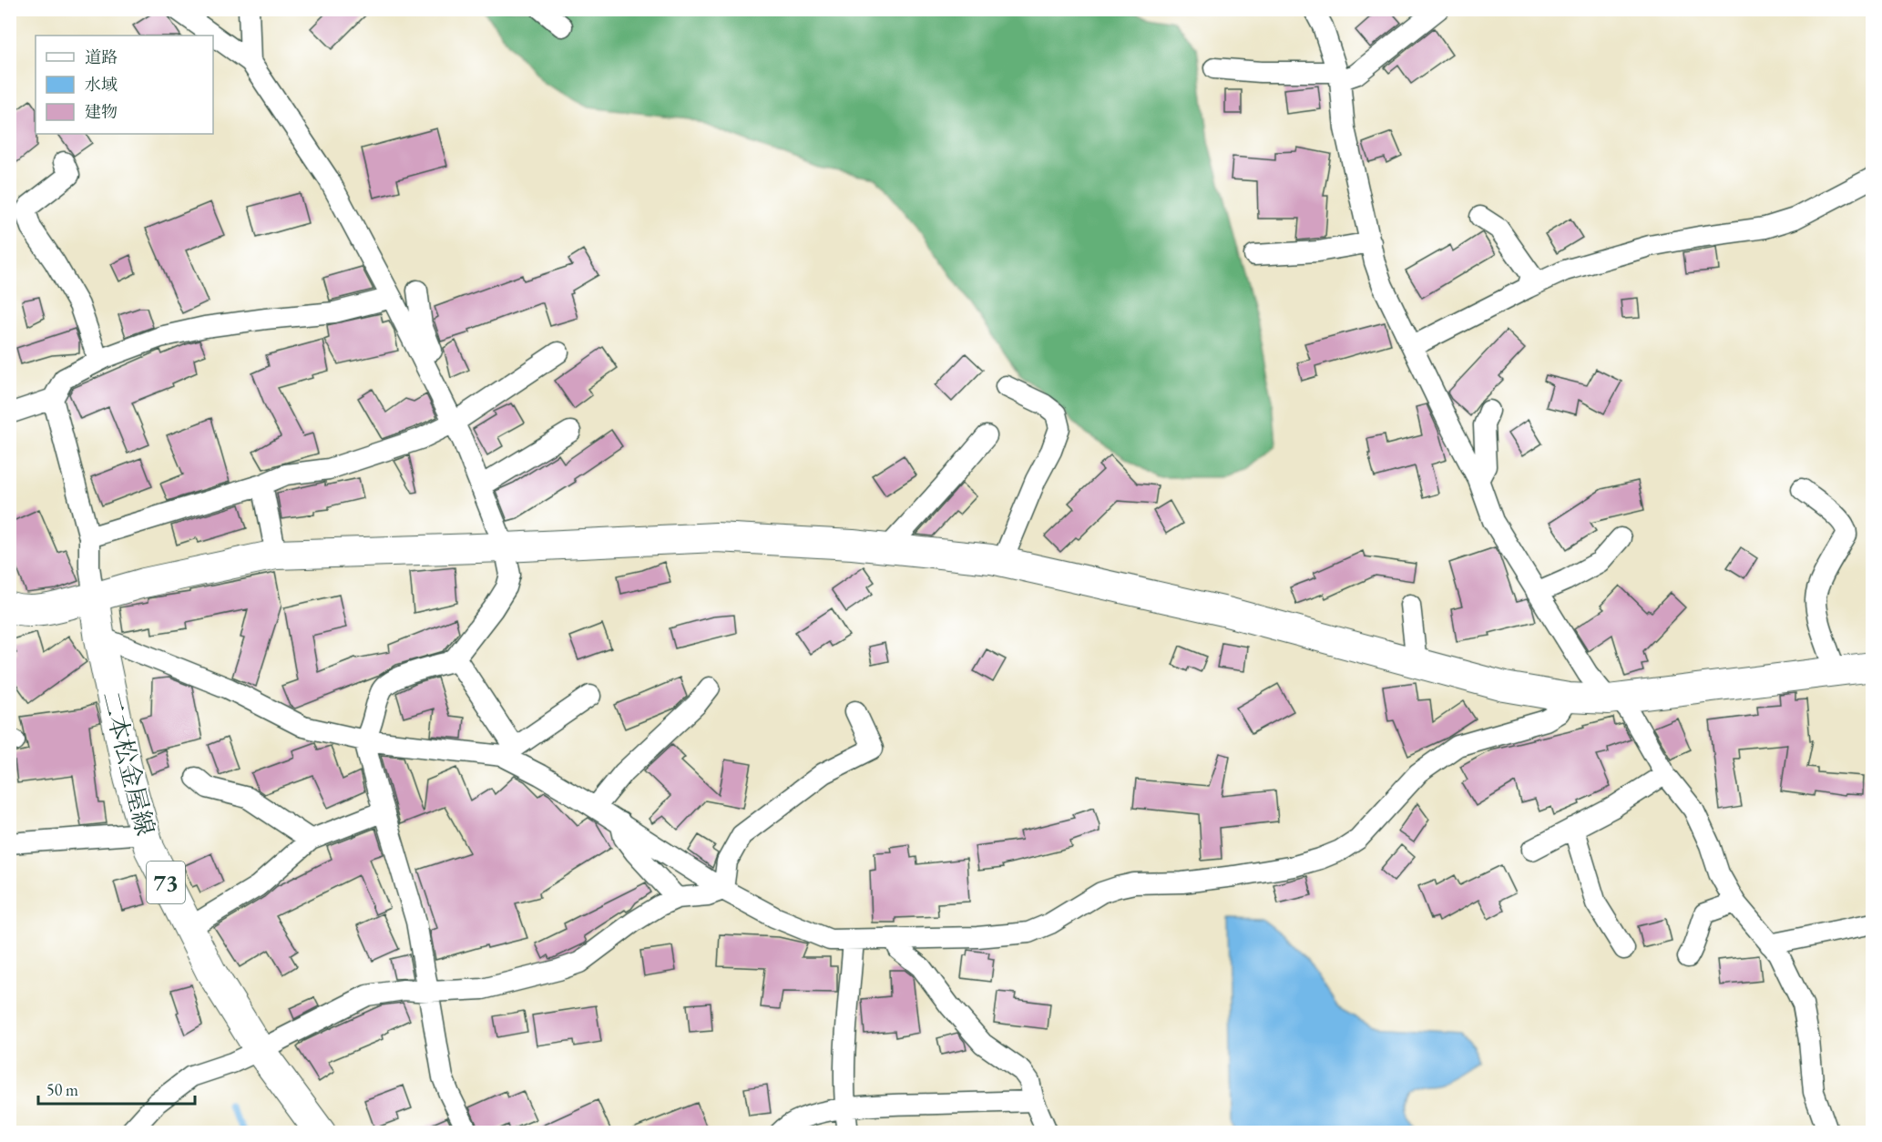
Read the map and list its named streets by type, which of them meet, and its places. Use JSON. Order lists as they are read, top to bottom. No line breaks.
{"streets":{"main road":["二本松金屋線","73"]},"legend":["道路","水域","建物"],"scale_bar":"50 m"}
